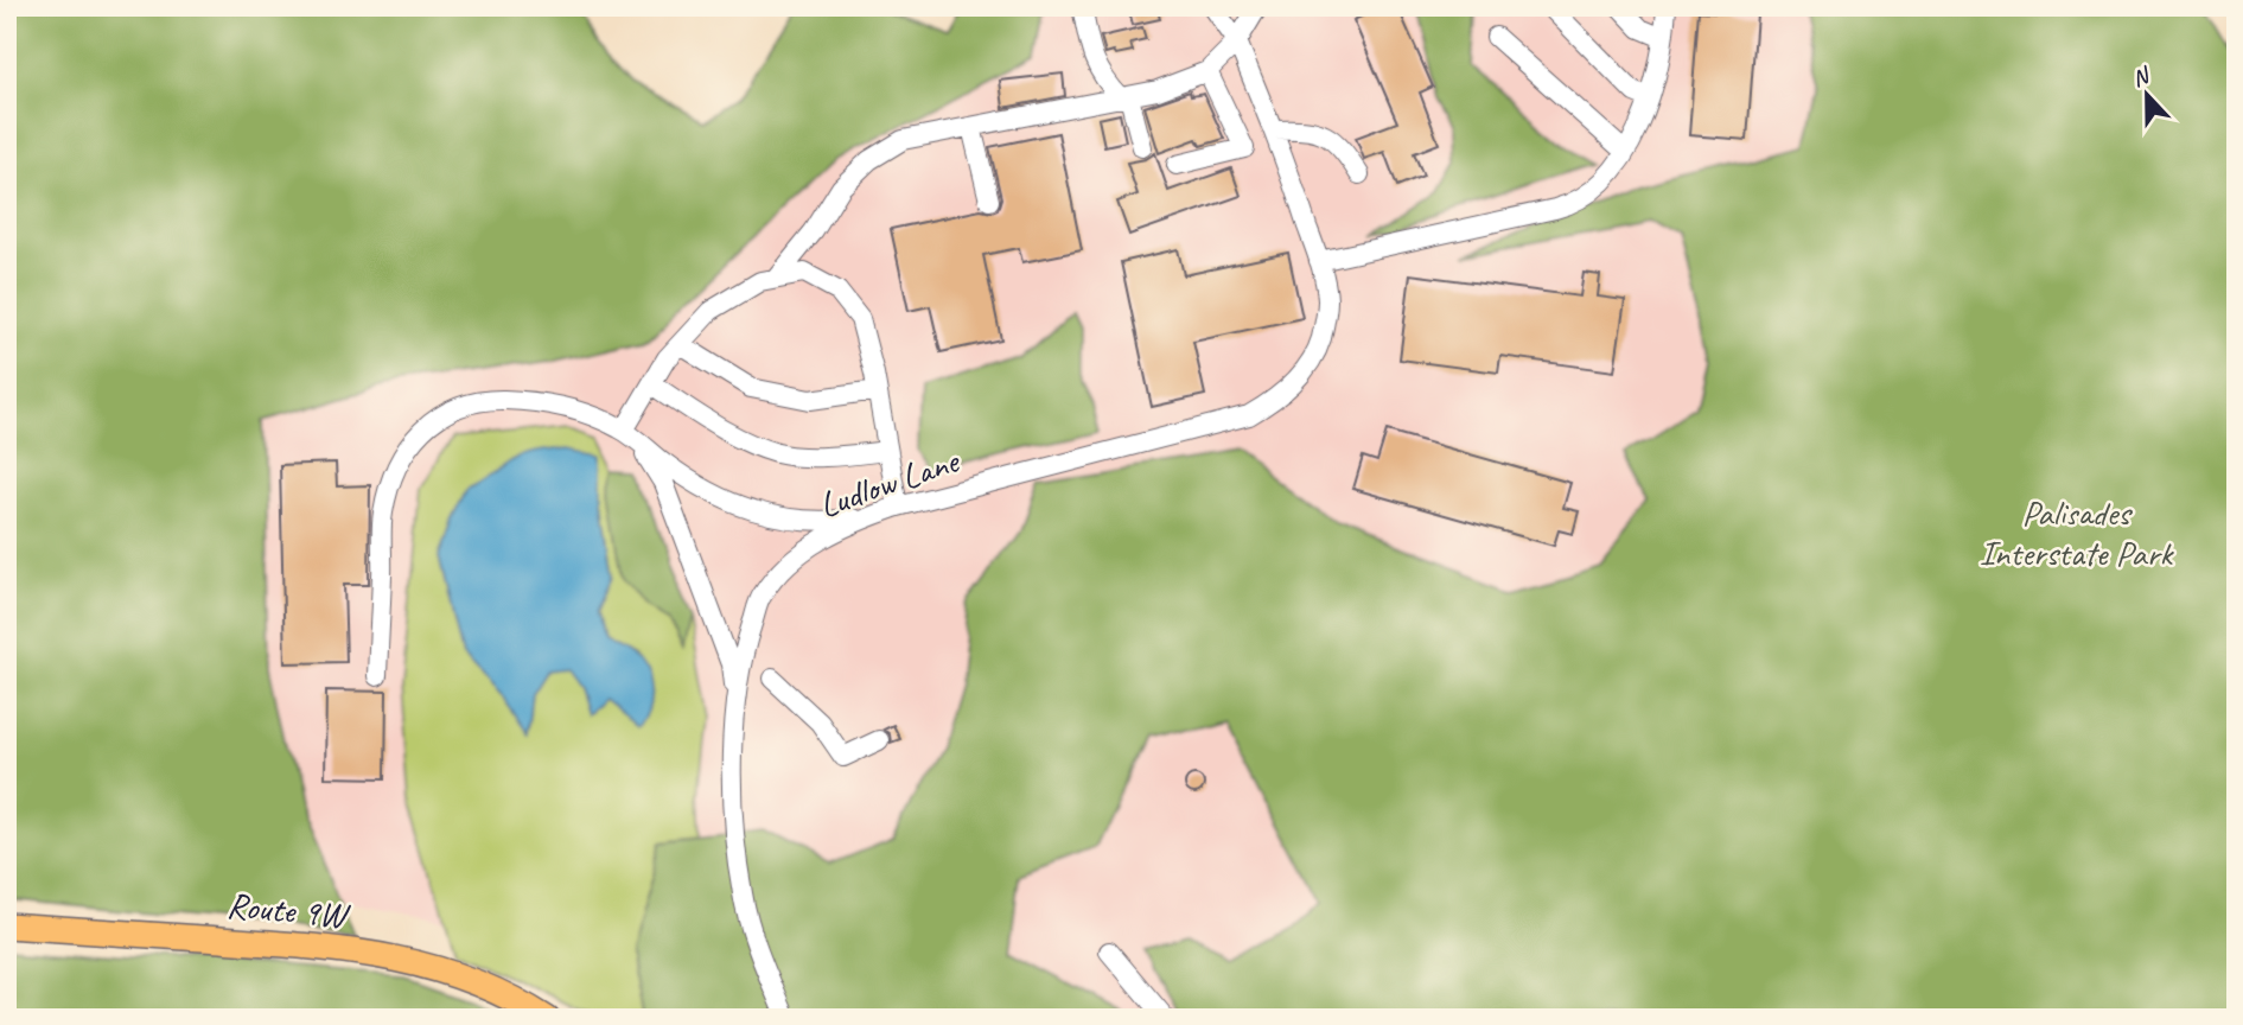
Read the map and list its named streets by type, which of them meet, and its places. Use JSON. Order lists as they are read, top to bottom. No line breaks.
{"streets":{"main road":["Route 9W"],"lane":["Ludlow Lane"]},"parks":["Palisades Interstate Park"],"north":"top"}
